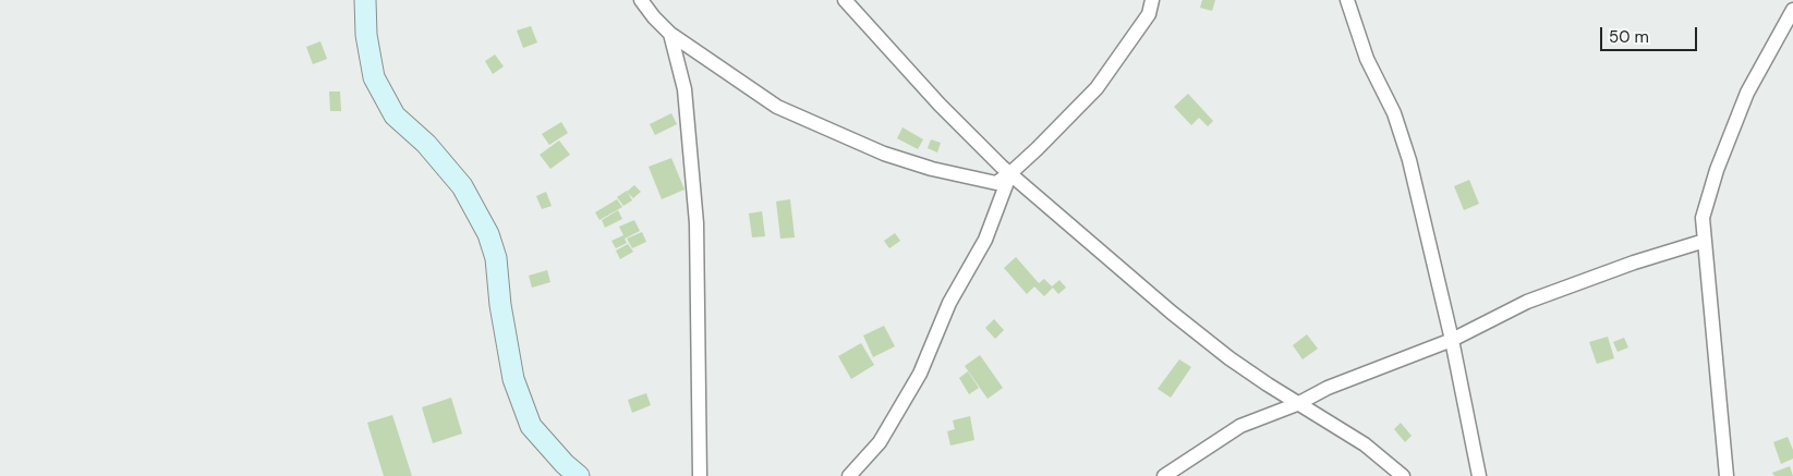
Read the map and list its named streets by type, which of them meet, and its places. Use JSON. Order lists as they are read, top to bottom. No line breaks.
{"scale_bar":"50 m"}
